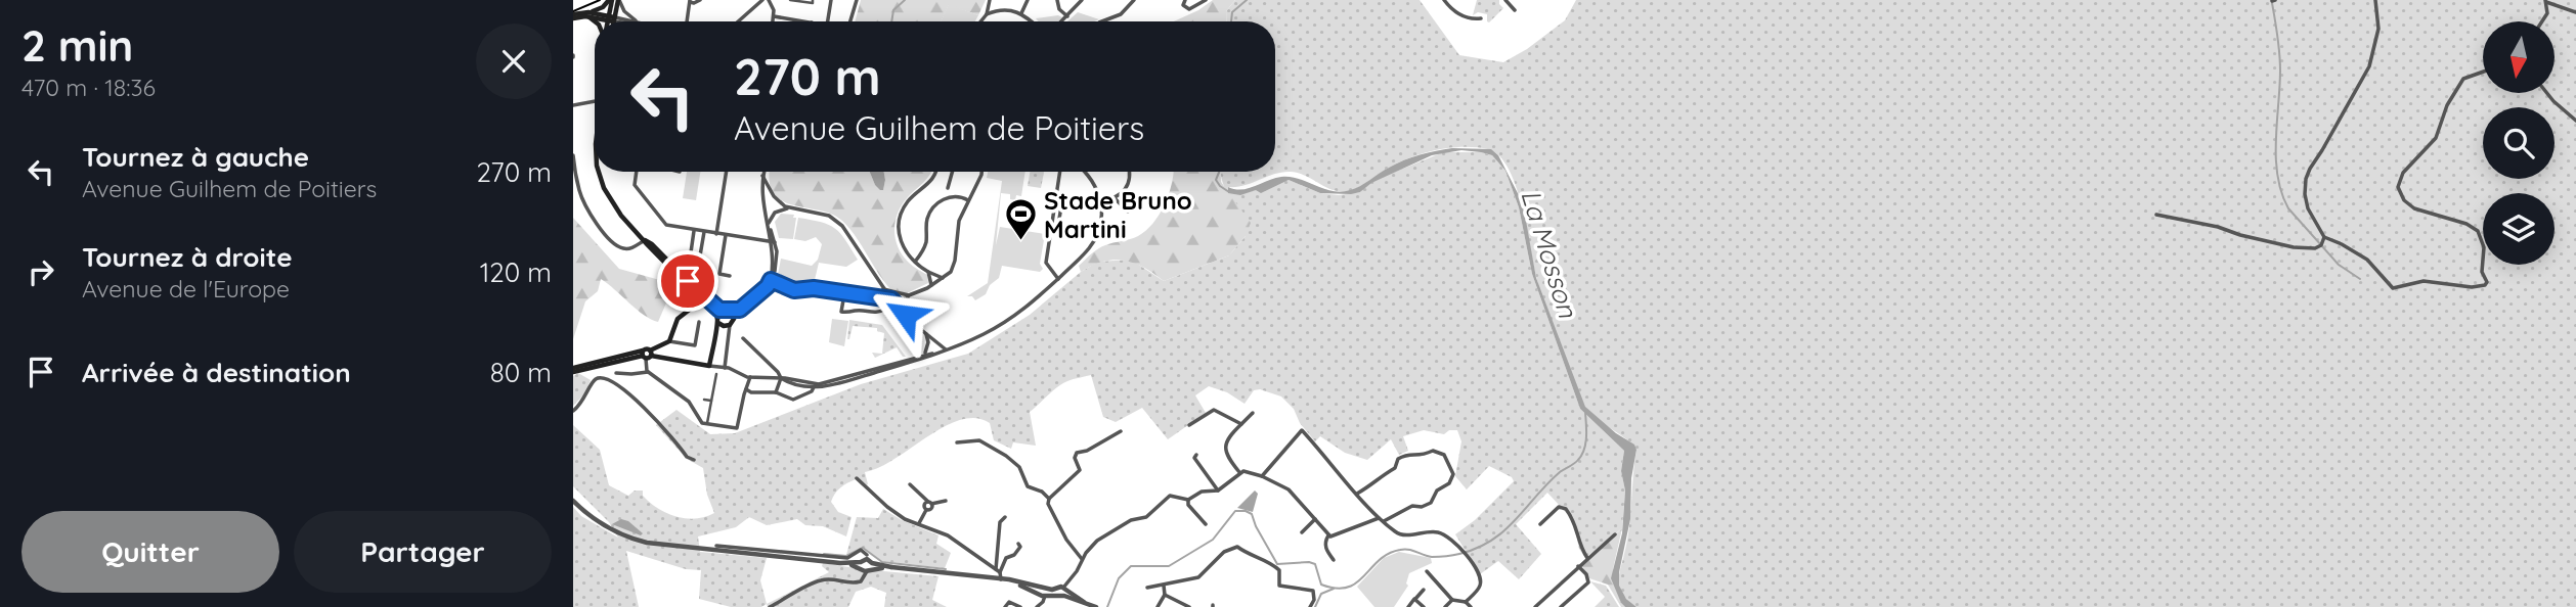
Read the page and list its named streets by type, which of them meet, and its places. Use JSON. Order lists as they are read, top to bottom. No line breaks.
{"water":["La Mosson"],"places":{"sports":["Stade Bruno Martini"]},"north":"bottom","page":{"heading":["2 min","470 m · 18:36"],"turn":["270 m","Avenue Guilhem de Poitiers"],"list":[{"name":"Tournez à gauche","note":"Avenue Guilhem de Poitiers","value":"270 m"},{"name":"Tournez à droite","note":"Avenue de l'Europe","value":"120 m"},{"name":"Arrivée à destination","value":"80 m"}],"buttons":["Quitter","Partager"]}}
